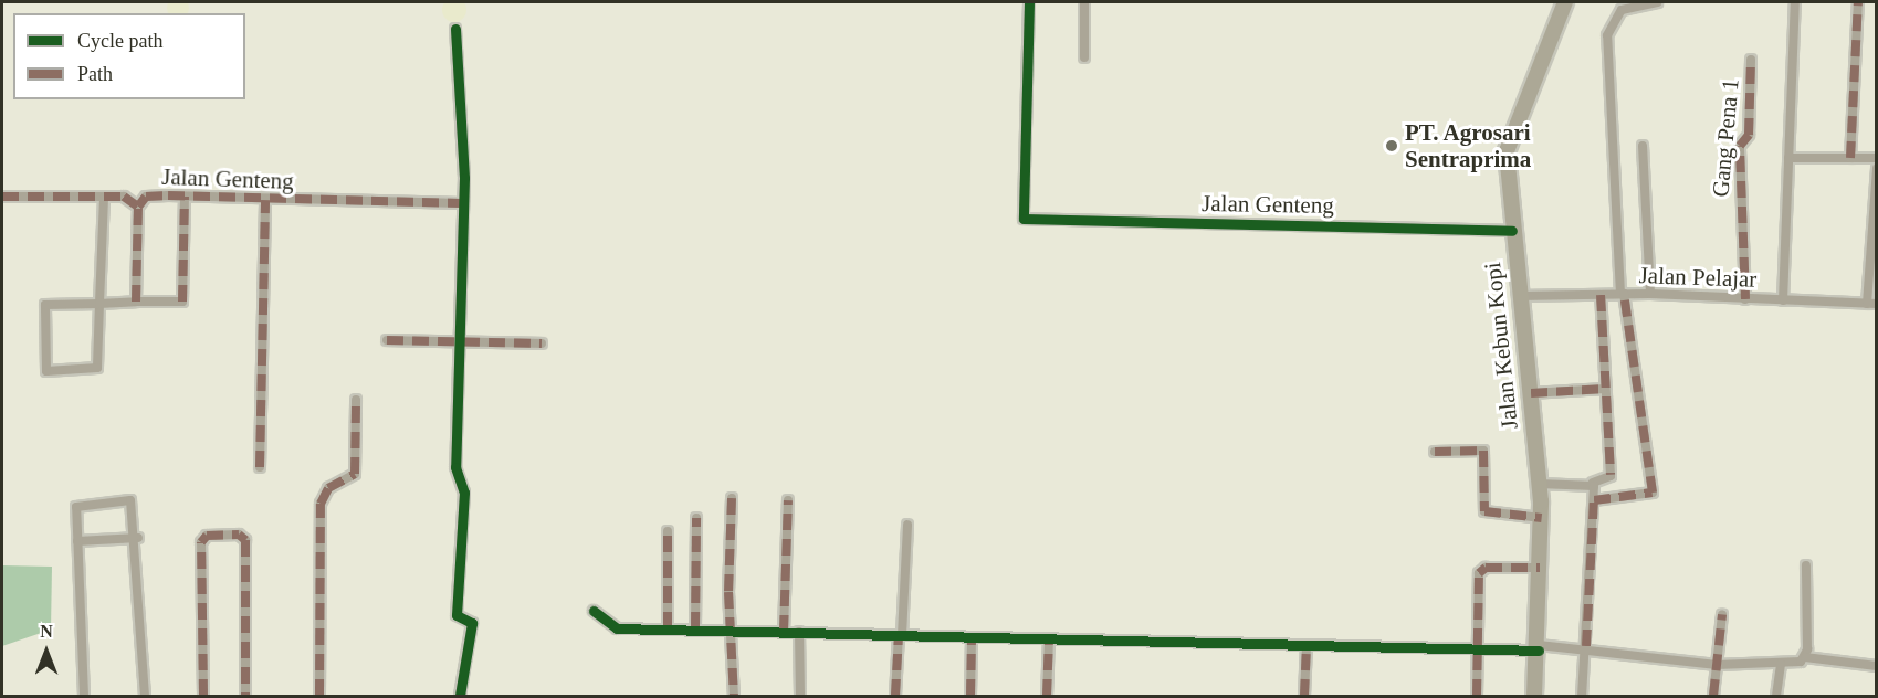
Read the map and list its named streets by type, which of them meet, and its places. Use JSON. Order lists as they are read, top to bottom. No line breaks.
{"streets":{"main road":["Jalan Kebun Kopi"],"street":["Gang Pena 1","Jalan Genteng","Jalan Pelajar"]},"crossings":[["Gang Pena 1","Jalan Pelajar"],["Jalan Genteng","Jalan Kebun Kopi"],["Jalan Pelajar","Jalan Kebun Kopi"]],"places":["PT. Agrosari Sentraprima"],"legend":["Cycle path","Path"],"north":"top"}
